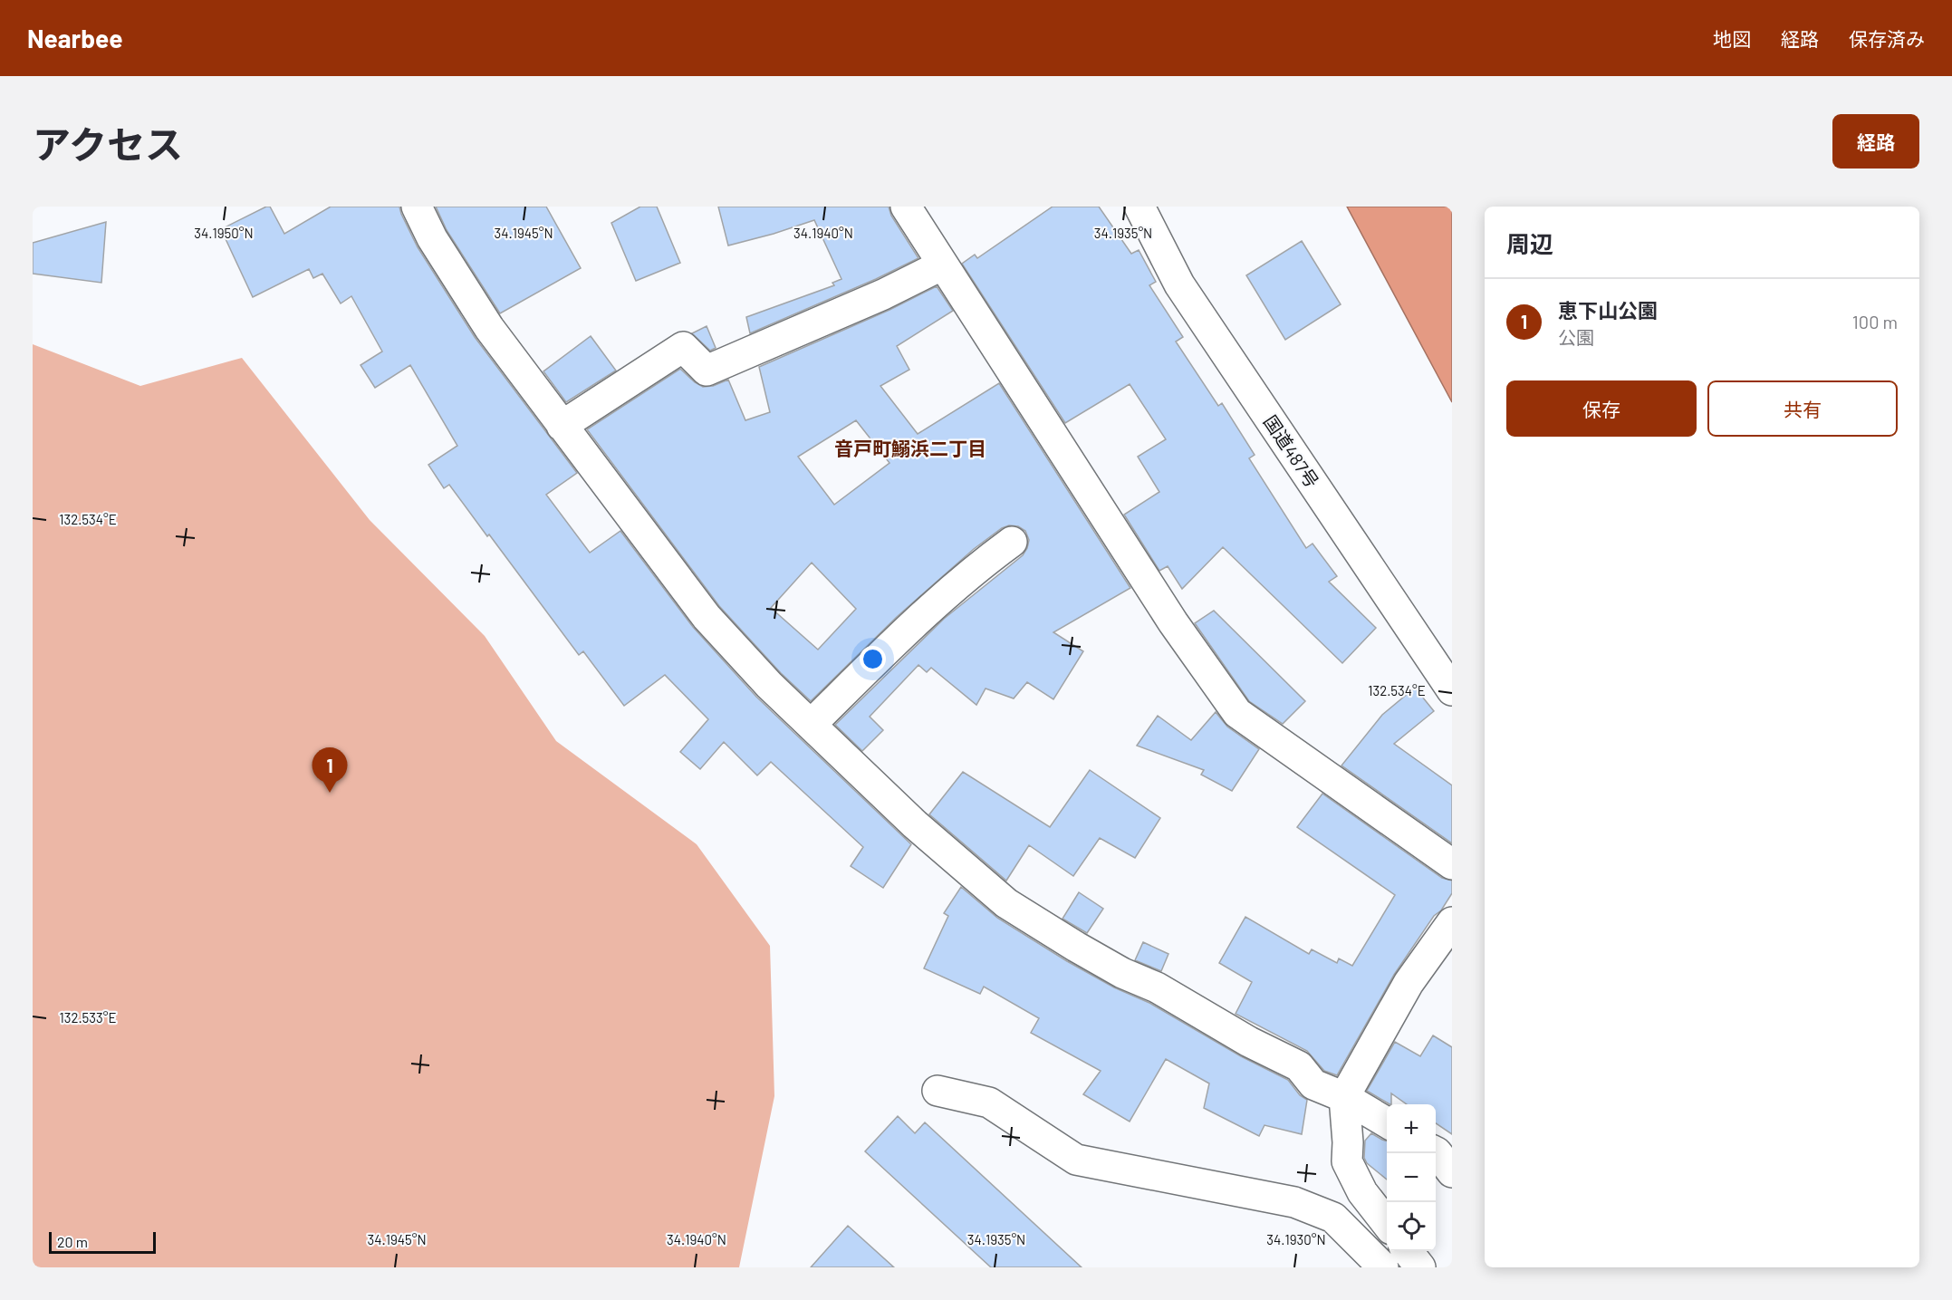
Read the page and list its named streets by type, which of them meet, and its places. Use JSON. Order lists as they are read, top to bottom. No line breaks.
{"streets":{"main road":["国道487号"]},"districts":["音戸町鰯浜二丁目"],"scale_bar":"20 m","page":{"header":"Nearbee","nav":["地図","経路","保存済み"],"title":"アクセス","buttons":["経路",["保存","共有"]],"heading":"周辺","list":[{"mark":"1","name":"恵下山公園","note":"公園","value":"100 m"}],"pins":"1","map_buttons":["+","−"],"scale":"20 m"},"coordinates":["34.1950°N","34.1945°N","34.1940°N","34.1935°N","132.534°E","132.533°E","34.1930°N"]}
